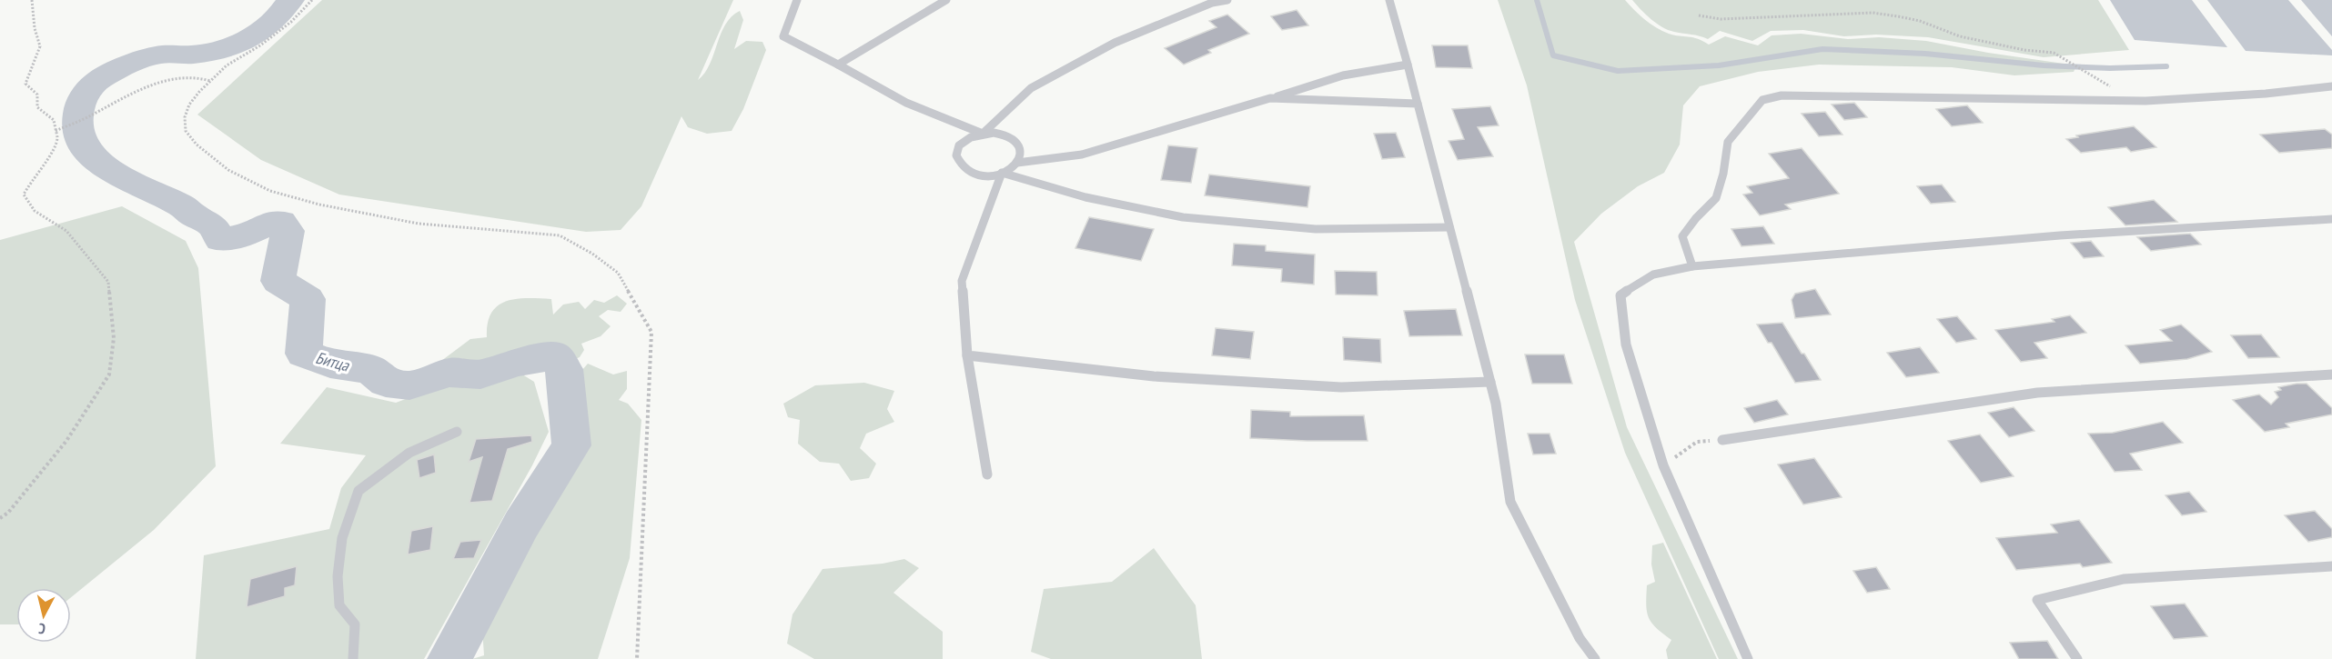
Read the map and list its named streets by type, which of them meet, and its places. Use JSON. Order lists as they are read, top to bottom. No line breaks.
{"water":["Битца"],"north":"bottom"}
